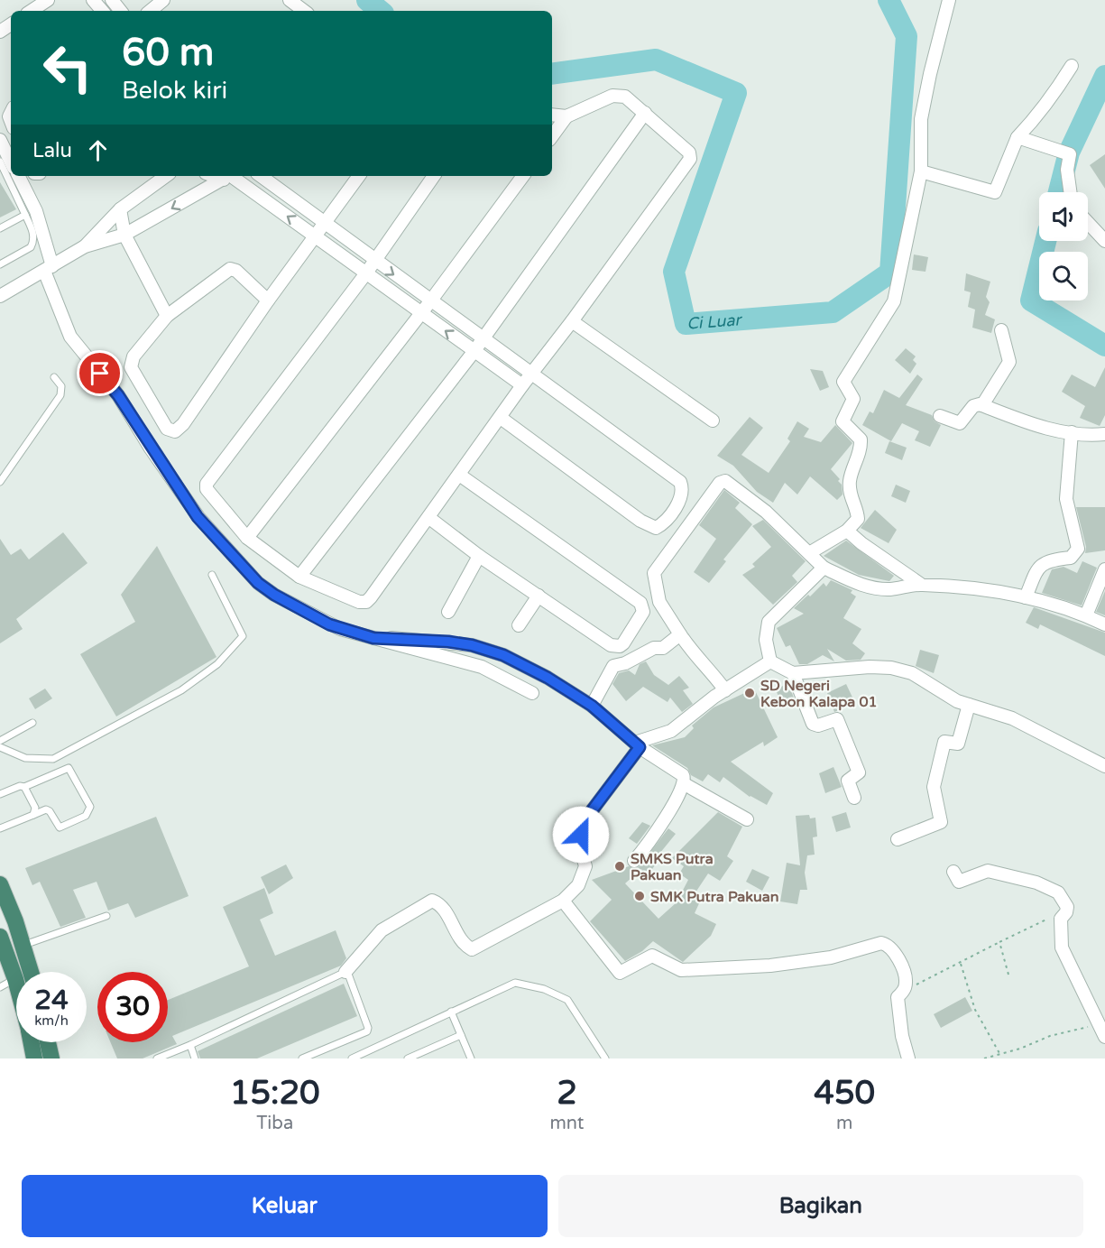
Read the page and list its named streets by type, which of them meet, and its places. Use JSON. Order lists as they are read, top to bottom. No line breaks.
{"water":["Ci Luar"],"places":["SD Negeri Kebon Kalapa 01","SMKS Putra Pakuan","SMK Putra Pakuan"],"page":{"turn":["60 m","Belok kiri"],"then":"Lalu","speed":"24 km/h","limit":"30","eta":["15:20","Tiba","2","mnt","450","m"],"buttons":["Keluar","Bagikan"]}}
